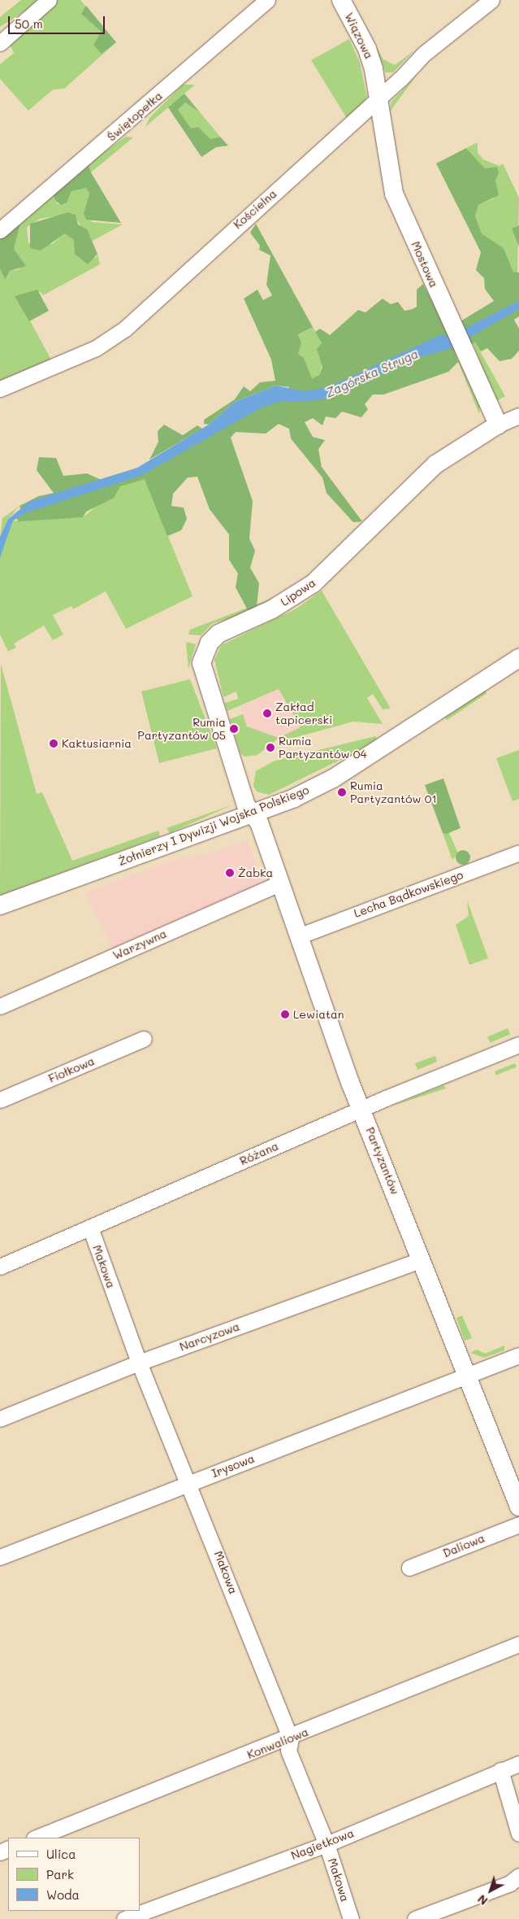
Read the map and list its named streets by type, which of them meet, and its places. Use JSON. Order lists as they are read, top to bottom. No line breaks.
{"streets":{"street":["Wiązowa","Świętopełka","Kościelna","Mostowa","Lipowa","Żołnierzy I Dywizji Wojska Polskiego","Lecha Bądkowskiego","Warzywna","Fiołkowa","Różana","Partyzantów","Makowa","Narcyzowa","Irysowa","Daliowa","Konwaliowa","Nagietkowa"]},"crossings":[["Wiązowa","Kościelna"],["Wiązowa","Mostowa"],["Kościelna","Mostowa"],["Mostowa","Lipowa"],["Lipowa","Żołnierzy I Dywizji Wojska Polskiego"],["Lipowa","Partyzantów"],["Żołnierzy I Dywizji Wojska Polskiego","Partyzantów"],["Lecha Bądkowskiego","Partyzantów"],["Warzywna","Partyzantów"],["Różana","Partyzantów"],["Różana","Makowa"],["Partyzantów","Narcyzowa"],["Partyzantów","Irysowa"],["Makowa","Narcyzowa"],["Makowa","Irysowa"],["Makowa","Konwaliowa"],["Makowa","Nagietkowa"]],"water":["Zagórska Struga"],"places":["Zakład tapicerski","Rumia Partyzantów 05","Kaktusiarnia","Rumia Partyzantów 04","Rumia Partyzantów 01","Żabka","Lewiatan"],"legend":["Ulica","Park","Woda"],"scale_bar":"50 m","north":"bottom left"}
